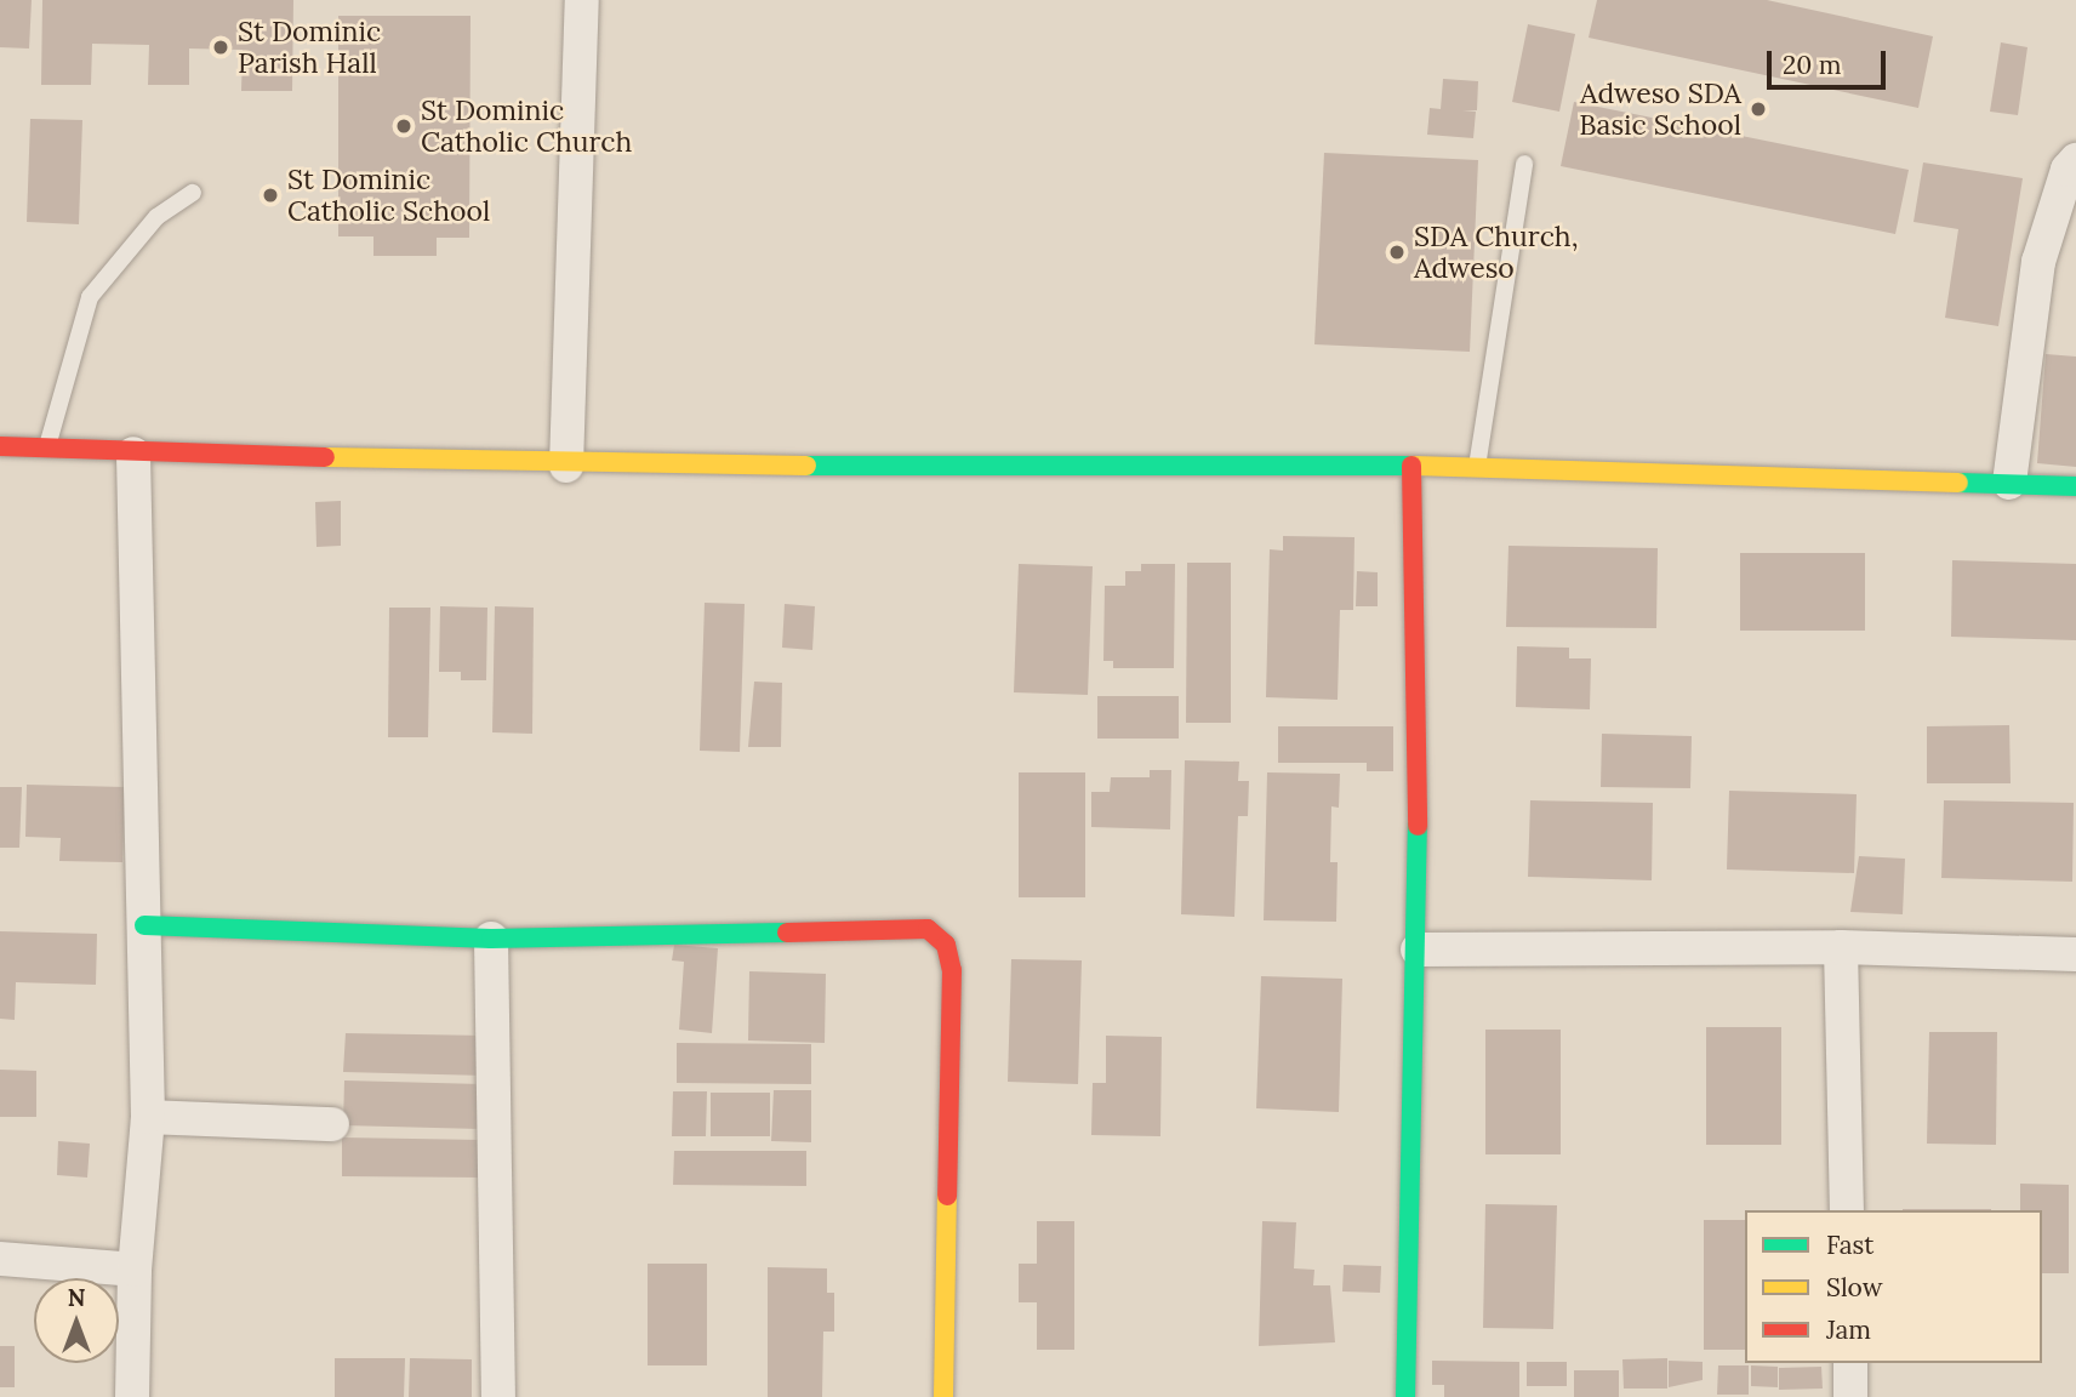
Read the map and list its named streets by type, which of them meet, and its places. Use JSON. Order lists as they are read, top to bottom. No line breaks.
{"places":["St Dominic Parish Hall","Adweso SDA Basic School","St Dominic Catholic Church","St Dominic Catholic School","SDA Church, Adweso"],"legend":["Fast","Slow","Jam"],"scale_bar":"20 m","north":"top"}
